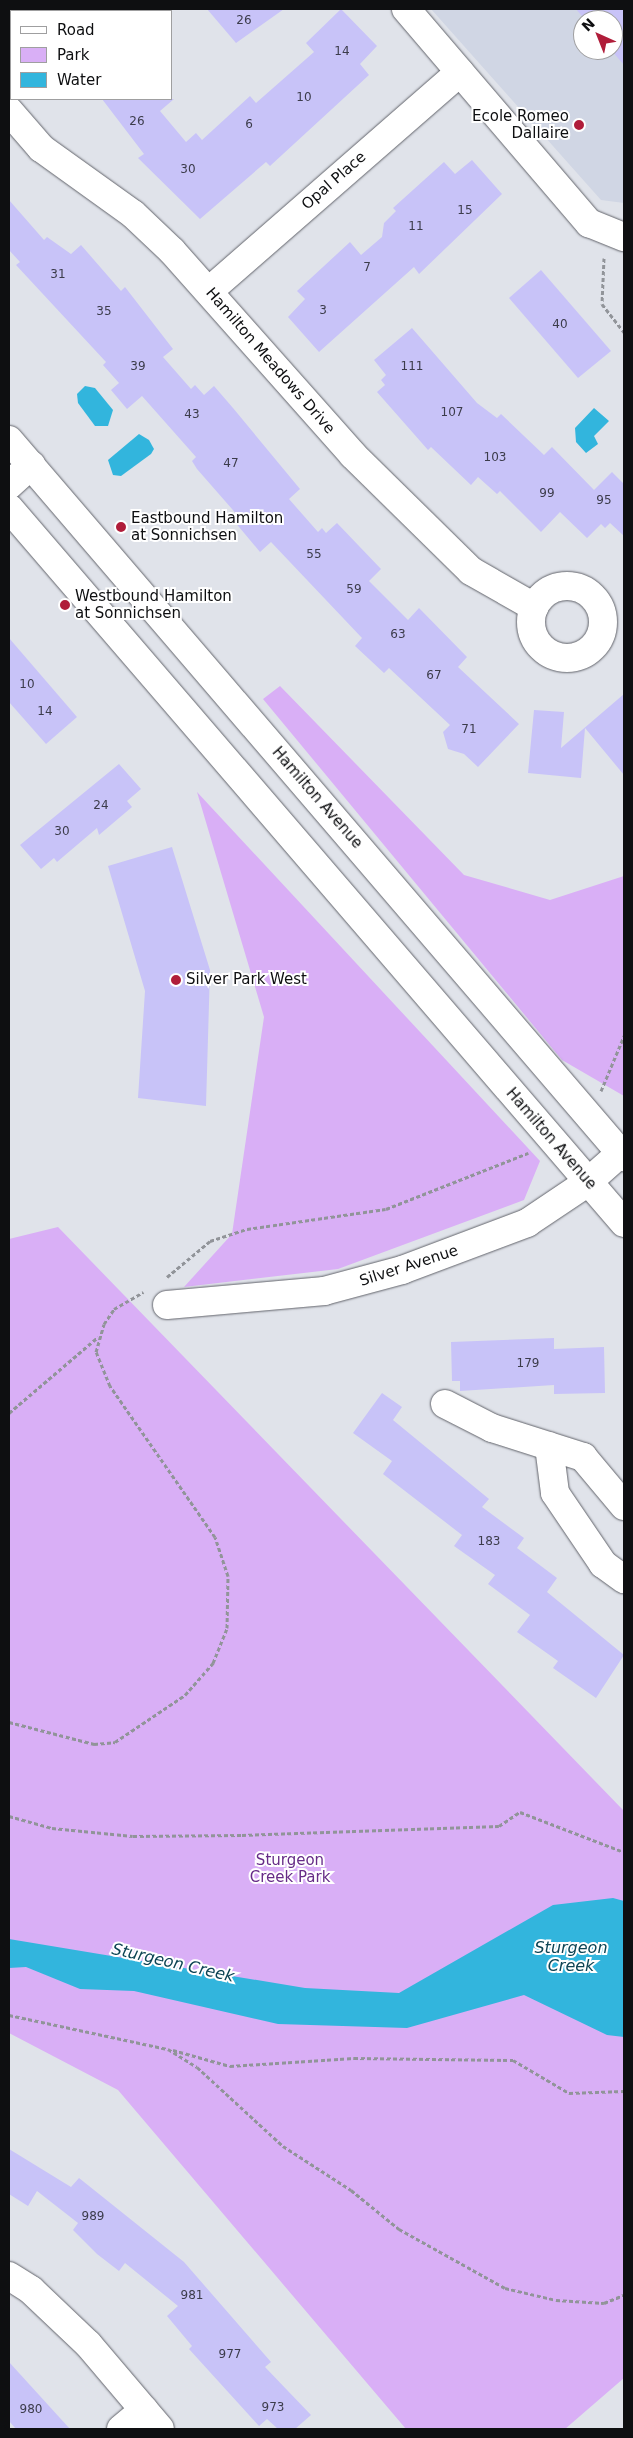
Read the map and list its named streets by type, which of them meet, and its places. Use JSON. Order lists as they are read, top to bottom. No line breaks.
{"streets":{"street":["Opal Place","Hamilton Meadows Drive","Hamilton Avenue","Silver Avenue"]},"crossings":[["Opal Place","Hamilton Meadows Drive"],["Hamilton Avenue","Silver Avenue"]],"water":["Sturgeon Creek"],"parks":["Sturgeon Creek Park"],"places":["Ecole Romeo Dallaire","Eastbound Hamilton at Sonnichsen","Westbound Hamilton at Sonnichsen","Silver Park West"],"house_numbers":["26","14","10","26","6","30","15","11","7","31","3","35","40","39","111","107","43","103","47","99","95","55","59","63","67","10","14","71","24","30","179","183","989","981","977","973","980"],"legend":["Road","Park","Water"],"north":"top left"}
